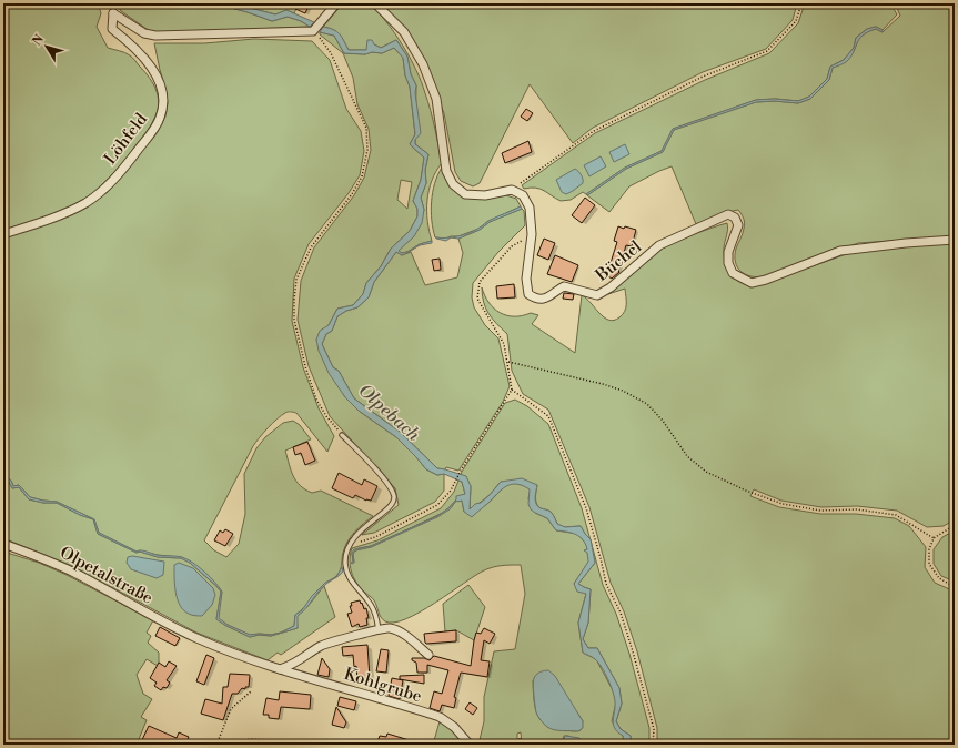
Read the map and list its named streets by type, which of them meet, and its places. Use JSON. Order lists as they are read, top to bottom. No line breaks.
{"streets":{"street":["Löhfeld","Büchel","Olpetalstraße","Kohlgrube"]},"crossings":[["Olpetalstraße","Kohlgrube"]],"water":["Olpebach"],"north":"top left"}
